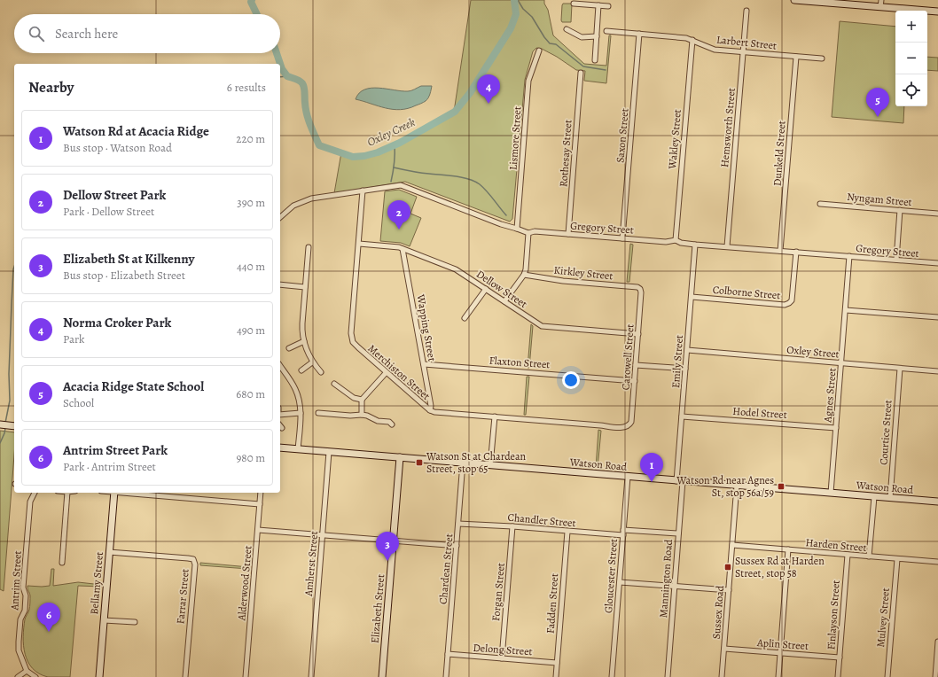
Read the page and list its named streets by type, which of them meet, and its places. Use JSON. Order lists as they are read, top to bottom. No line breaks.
{"streets":{"street":["Larbert Street","Hemsworth Street","Saxon Street","Lismore Street","Wakley Street","Rothesay Street","Dunkeld Street","Nyngam Street","Gregory Street","Kirkley Street","Dellow Street","Colborne Street","Wapping Street","Oxley Street","Carowell Street","Emily Street","Flaxton Street","Merchiston Street","Agnes Street","Hodel Street","Courtice Street","Watson Road","Chandler Street","Harden Street","Amherst Street","Chardean Street","Gloucester Street","Mannington Road","Antrim Street","Bellamy Street","Alderwood Street","Forgan Street","Farrar Street","Fadden Street","Elizabeth Street","Sussex Road","Finlayson Street","Mulvey Street","Aplin Street","Delong Street"]},"crossings":[["Larbert Street","Hemsworth Street"],["Larbert Street","Saxon Street"],["Larbert Street","Wakley Street"],["Larbert Street","Dunkeld Street"],["Hemsworth Street","Gregory Street"],["Saxon Street","Gregory Street"],["Lismore Street","Gregory Street"],["Wakley Street","Gregory Street"],["Rothesay Street","Gregory Street"],["Dunkeld Street","Gregory Street"],["Gregory Street","Colborne Street"],["Gregory Street","Emily Street"],["Gregory Street","Merchiston Street"],["Gregory Street","Agnes Street"],["Kirkley Street","Carowell Street"],["Dellow Street","Wapping Street"],["Dellow Street","Carowell Street"],["Dellow Street","Merchiston Street"],["Colborne Street","Emily Street"],["Wapping Street","Flaxton Street"],["Wapping Street","Merchiston Street"],["Oxley Street","Emily Street"],["Oxley Street","Agnes Street"],["Oxley Street","Courtice Street"],["Carowell Street","Flaxton Street"],["Carowell Street","Merchiston Street"],["Emily Street","Hodel Street"],["Emily Street","Watson Road"],["Emily Street","Mannington Road"],["Agnes Street","Hodel Street"],["Agnes Street","Watson Road"],["Courtice Street","Watson Road"],["Watson Road","Amherst Street"],["Watson Road","Chardean Street"],["Watson Road","Gloucester Street"],["Watson Road","Mannington Road"],["Watson Road","Elizabeth Street"],["Watson Road","Sussex Road"],["Chandler Street","Chardean Street"],["Chandler Street","Gloucester Street"],["Chandler Street","Forgan Street"],["Chandler Street","Fadden Street"],["Harden Street","Sussex Road"],["Harden Street","Finlayson Street"],["Harden Street","Mulvey Street"],["Chardean Street","Delong Street"],["Bellamy Street","Farrar Street"],["Forgan Street","Delong Street"],["Fadden Street","Delong Street"],["Sussex Road","Aplin Street"],["Finlayson Street","Aplin Street"]],"water":["Oxley Creek"],"places":{"transit":["Watson St at Chardean Street, stop 65","Watson Rd near Agnes St, stop 56a/59","Sussex Rd at Harden Street, stop 58"]},"page":{"map_buttons":["+","−"],"search":"Search here","heading":["Nearby","6 results"],"pins":["4","5","2","1","3","6"],"list":[{"mark":"1","name":"Watson Rd at Acacia Ridge","note":"Bus stop · Watson Road","value":"220 m"},{"mark":"2","name":"Dellow Street Park","note":"Park · Dellow Street","value":"390 m"},{"mark":"3","name":"Elizabeth St at Kilkenny","note":"Bus stop · Elizabeth Street","value":"440 m"},{"mark":"4","name":"Norma Croker Park","note":"Park","value":"490 m"},{"mark":"5","name":"Acacia Ridge State School","note":"School","value":"680 m"},{"mark":"6","name":"Antrim Street Park","note":"Park · Antrim Street","value":"980 m"}]}}
